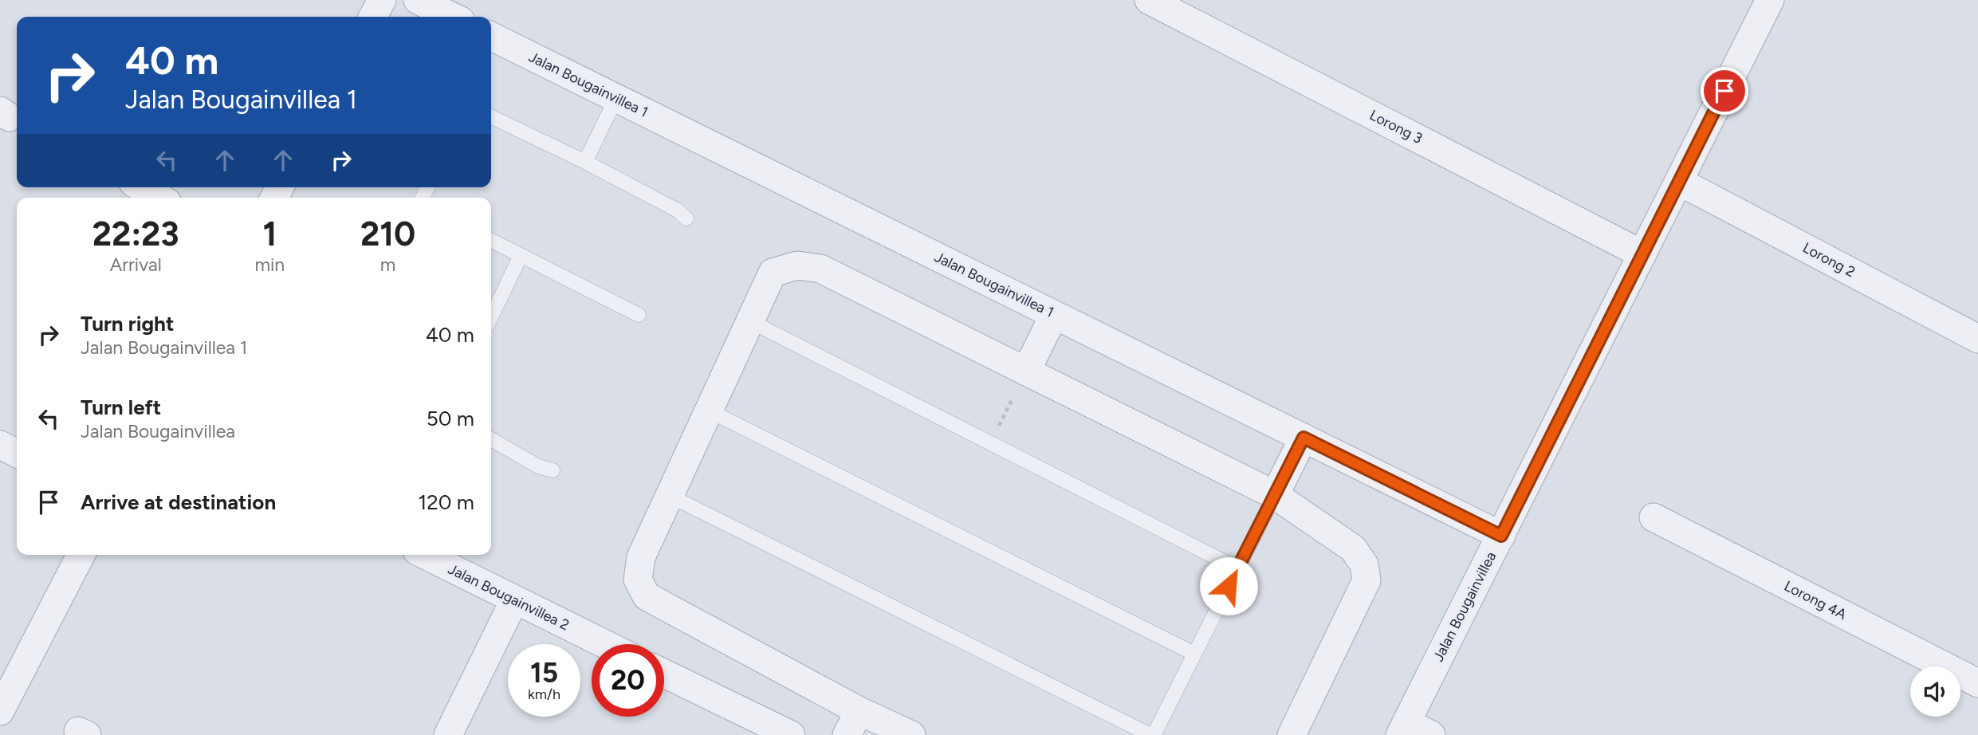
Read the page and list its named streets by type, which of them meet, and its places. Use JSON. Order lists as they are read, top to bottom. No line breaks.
{"streets":{"street":["Jalan Bougainvillea 1","Lorong 3","Lorong 2","Jalan Bougainvillea 2","Lorong 4A","Jalan Bougainvillea"]},"crossings":[["Jalan Bougainvillea 1","Jalan Bougainvillea"],["Lorong 3","Jalan Bougainvillea"],["Lorong 2","Jalan Bougainvillea"]],"page":{"turn":["40 m","Jalan Bougainvillea 1"],"eta":["22:23","Arrival","1","min","210","m"],"list":[{"name":"Turn right","note":"Jalan Bougainvillea 1","value":"40 m"},{"name":"Turn left","note":"Jalan Bougainvillea","value":"50 m"},{"name":"Arrive at destination","value":"120 m"}],"speed":"15 km/h","limit":"20"}}
